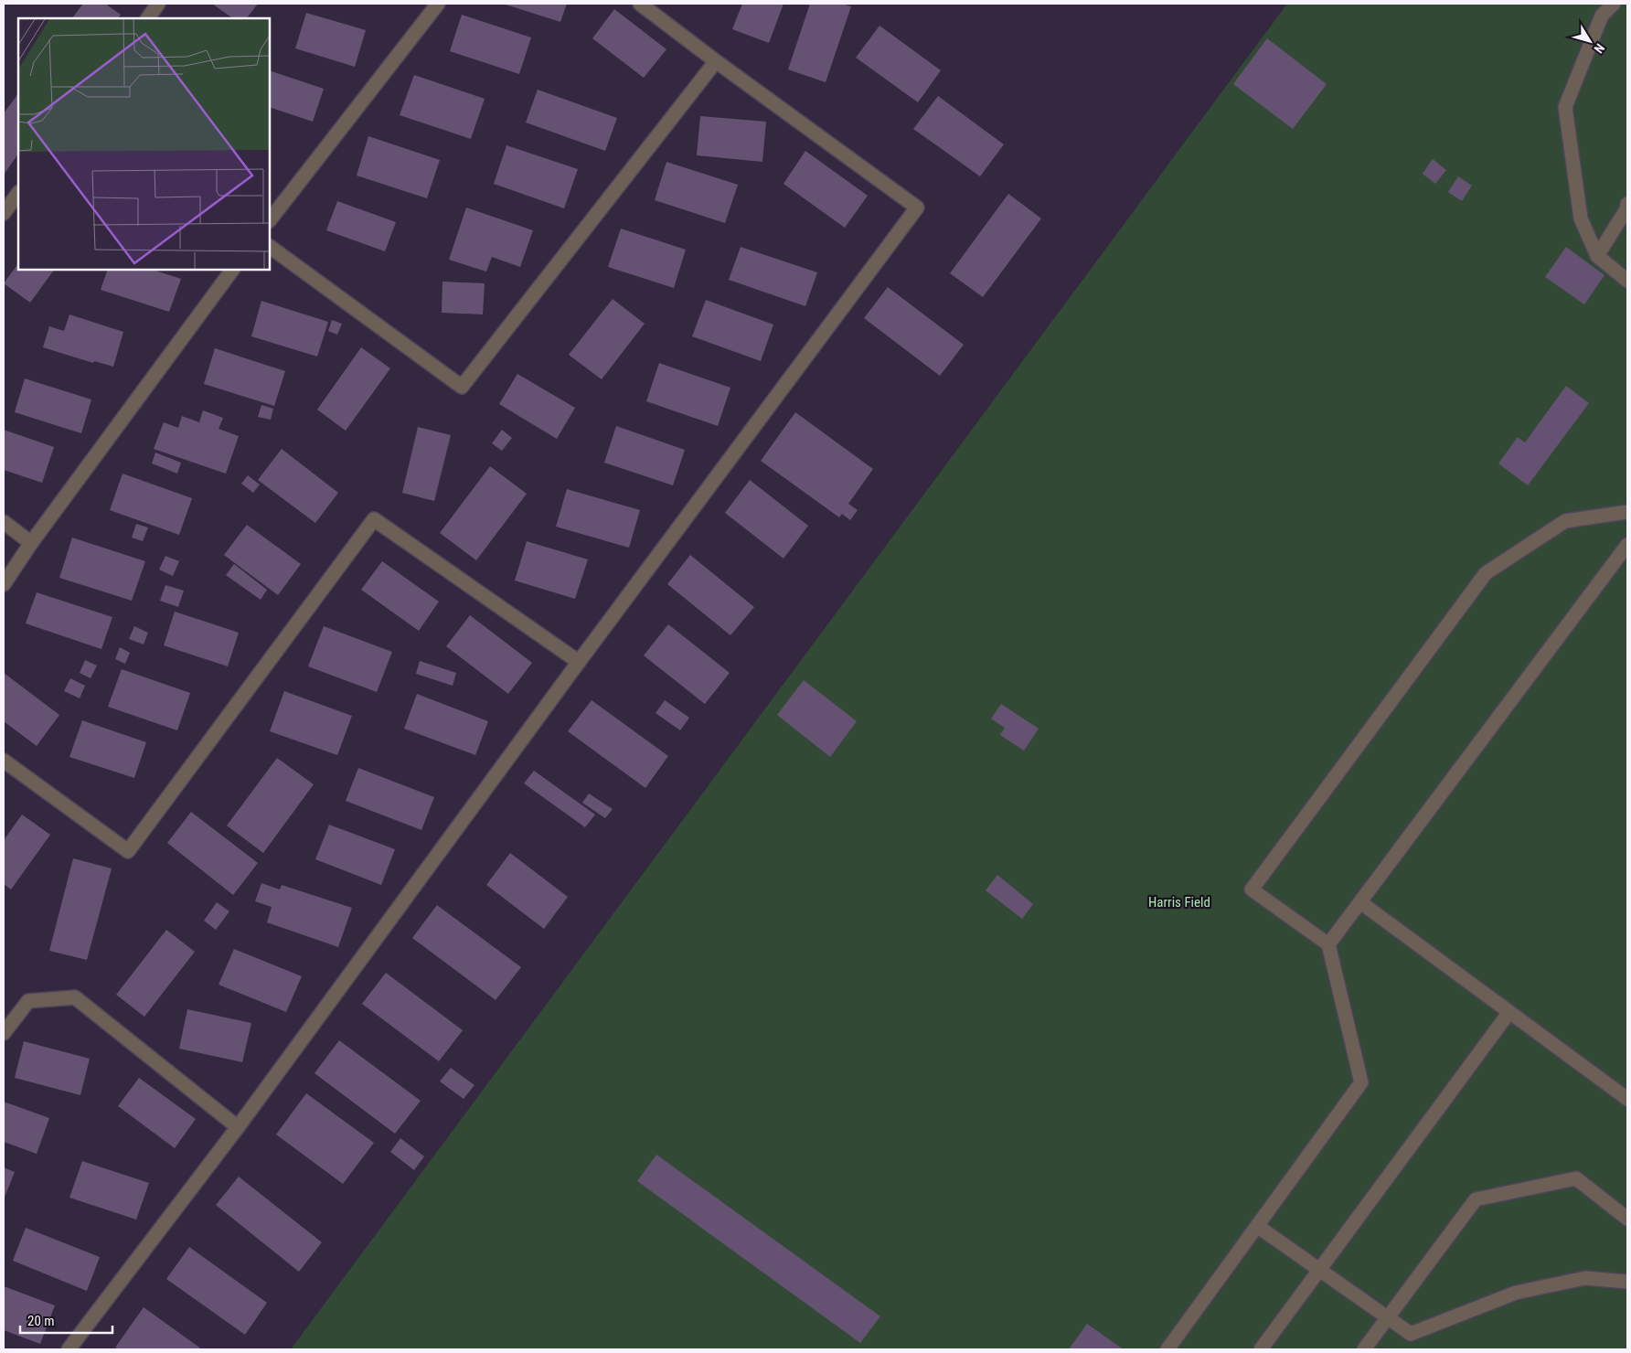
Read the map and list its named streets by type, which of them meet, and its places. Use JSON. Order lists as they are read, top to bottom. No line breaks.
{"parks":["Harris Field"],"scale_bar":"20 m","north":"bottom right"}
